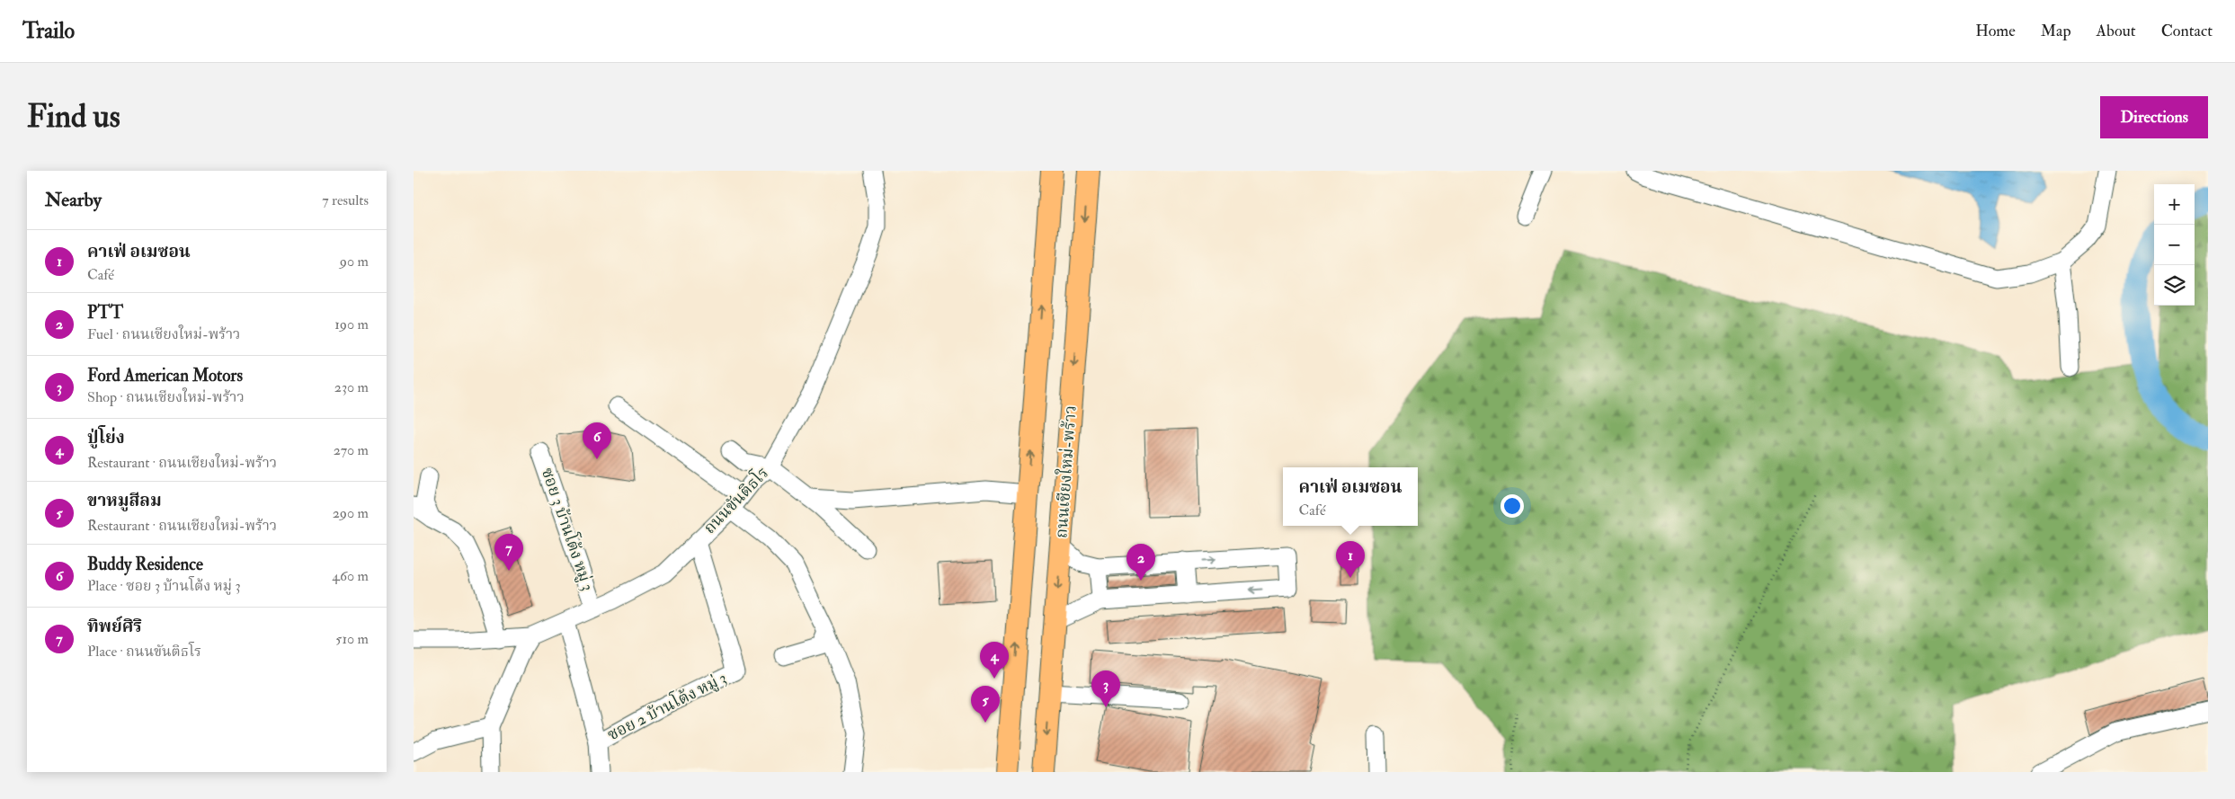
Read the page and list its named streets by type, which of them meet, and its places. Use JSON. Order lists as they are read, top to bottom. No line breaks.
{"streets":{"main road":["ถนนเชียงใหม่-พร้าว"],"street":["ถนนขันติธโร","ซอย 3 บ้านโต้ง หมู่ 3","ซอย 2 บ้านโต้ง หมู่ 3"]},"crossings":[["ถนนขันติธโร","ซอย 3 บ้านโต้ง หมู่ 3"],["ถนนขันติธโร","ซอย 2 บ้านโต้ง หมู่ 3"]],"page":{"header":"Trailo","nav":["Home","Map","About","Contact"],"buttons":"Directions","title":"Find us","heading":["Nearby","7 results"],"map_buttons":["+","−"],"list":[{"mark":"1","name":"คาเฟ่ อเมซอน","note":"Café","value":"90 m"},{"mark":"2","name":"PTT","note":"Fuel · ถนนเชียงใหม่-พร้าว","value":"190 m"},{"mark":"3","name":"Ford American Motors","note":"Shop · ถนนเชียงใหม่-พร้าว","value":"230 m"},{"mark":"4","name":"ปู่โย่ง","note":"Restaurant · ถนนเชียงใหม่-พร้าว","value":"270 m"},{"mark":"5","name":"ขาหมูสีลม","note":"Restaurant · ถนนเชียงใหม่-พร้าว","value":"290 m"},{"mark":"6","name":"Buddy Residence","note":"Place · ซอย 3 บ้านโต้ง หมู่ 3","value":"460 m"},{"mark":"7","name":"ทิพย์ศิริ","note":"Place · ถนนขันติธโร","value":"510 m"}],"pins":["6","7","1","2","4","3","5"],"popup":["คาเฟ่ อเมซอน","Café"]}}
